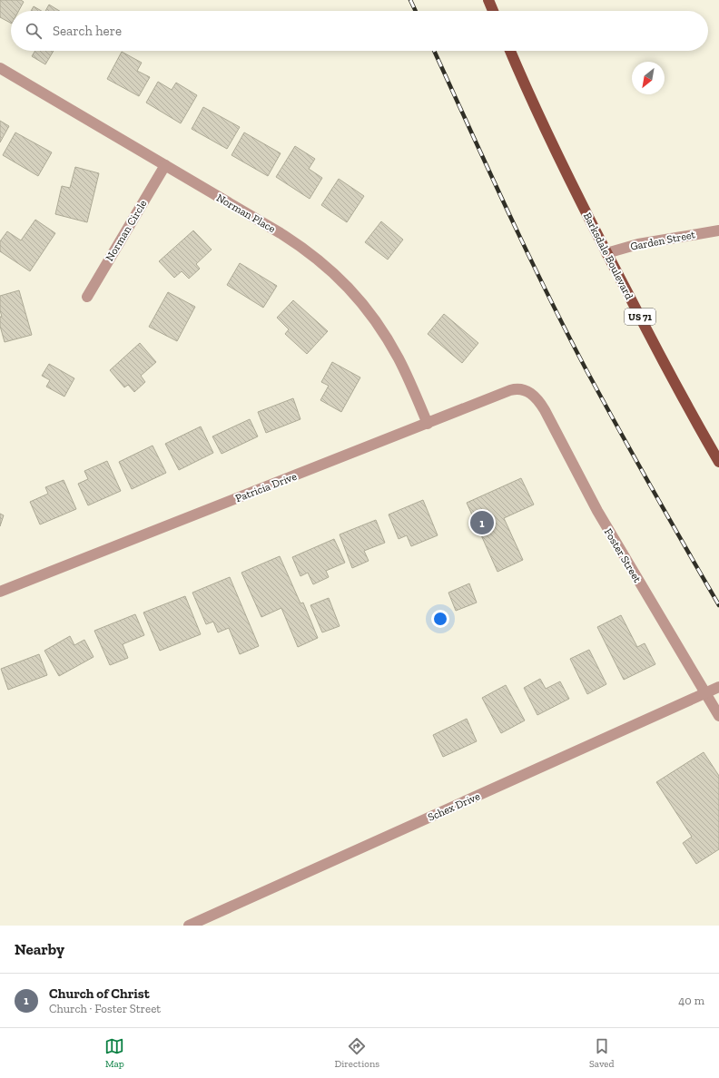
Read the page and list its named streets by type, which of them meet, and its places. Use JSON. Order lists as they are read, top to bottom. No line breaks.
{"streets":{"main road":["Barksdale Boulevard","US 71"],"street":["Norman Place","Norman Circle","Garden Street","Patricia Drive","Foster Street","Schex Drive"]},"crossings":[["Norman Place","Norman Circle"],["Norman Place","Patricia Drive"],["Garden Street","Barksdale Boulevard"],["Patricia Drive","Foster Street"],["Foster Street","Schex Drive"]],"north":"bottom left","page":{"search":"Search here","pins":"1","heading":"Nearby","list":[{"mark":"1","name":"Church of Christ","note":"Church · Foster Street","value":"40 m"}],"nav":["Map","Directions","Saved"]}}
